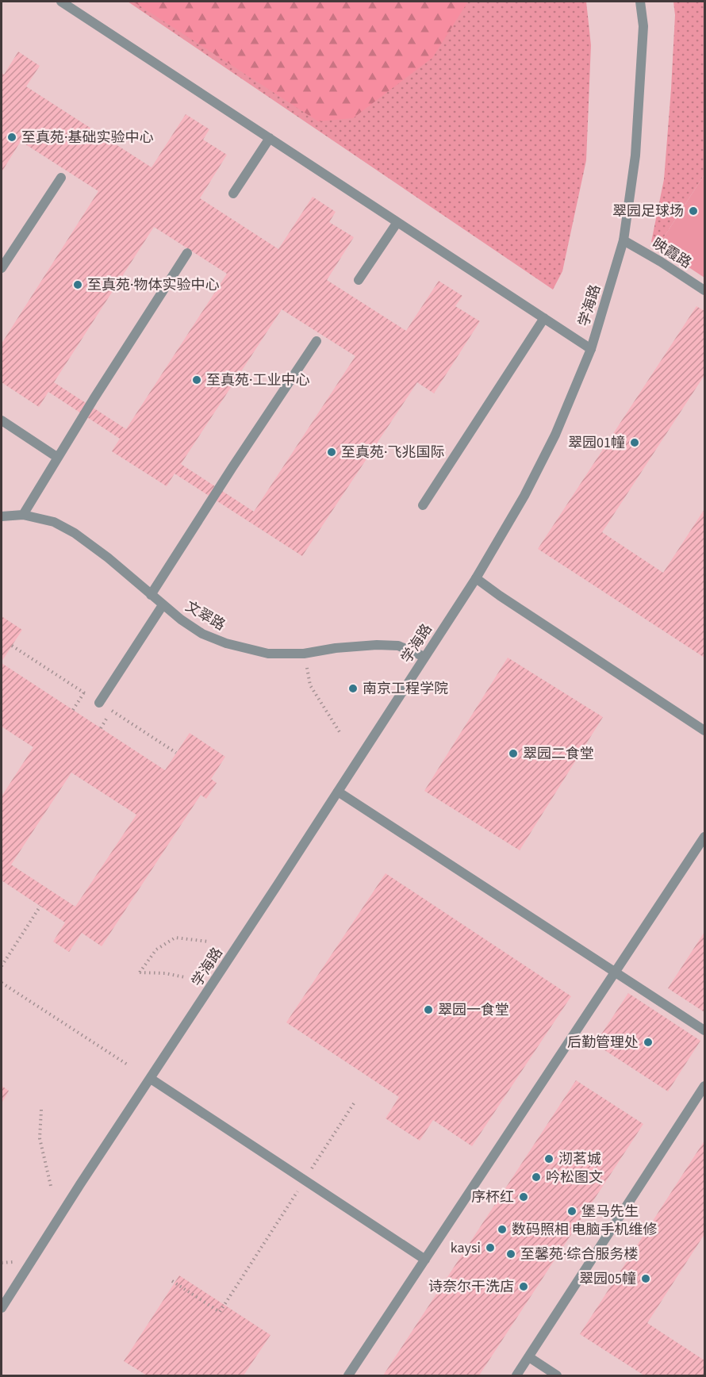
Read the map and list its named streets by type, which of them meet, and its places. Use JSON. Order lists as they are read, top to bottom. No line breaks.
{"streets":{"street":["映霞路","学海路","文翠路"]},"crossings":[["映霞路","学海路"],["学海路","文翠路"]],"places":["至真苑·基础实验中心","翠园足球场","至真苑·物体实验中心","至真苑·工业中心","翠园01幢","至真苑·飞兆国际","南京工程学院","翠园二食堂","翠园一食堂","后勤管理处","沏茗城","吟松图文","序杯红","堡马先生","数码照相 电脑手机维修","kaysi","至馨苑·综合服务楼","翠园05幢","诗奈尔干洗店"]}
